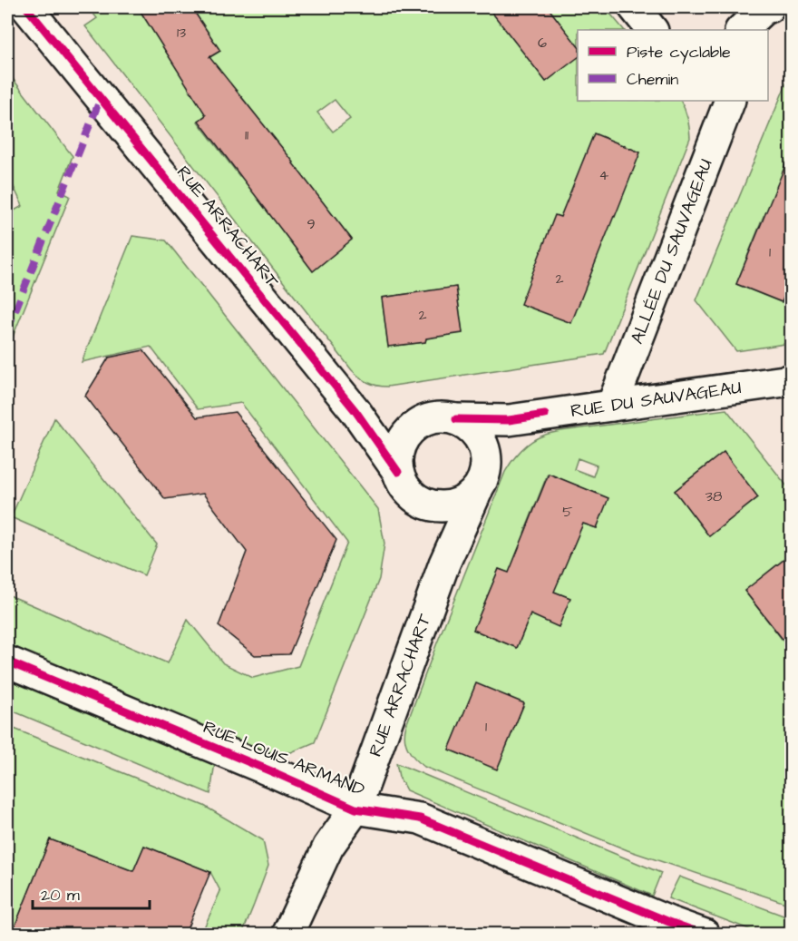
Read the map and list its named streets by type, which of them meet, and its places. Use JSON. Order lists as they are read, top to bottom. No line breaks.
{"streets":{"street":["RUE ARRACHART","ALLÉE DU SAUVAGEAU","RUE DU SAUVAGEAU","RUE LOUIS ARMAND"]},"crossings":[["RUE ARRACHART","RUE DU SAUVAGEAU"],["RUE ARRACHART","RUE LOUIS ARMAND"],["ALLÉE DU SAUVAGEAU","RUE DU SAUVAGEAU"]],"house_numbers":["13","6","11","4","9","1","2","2","38","5","1"],"legend":["Piste cyclable","Chemin"],"scale_bar":"20 m"}
